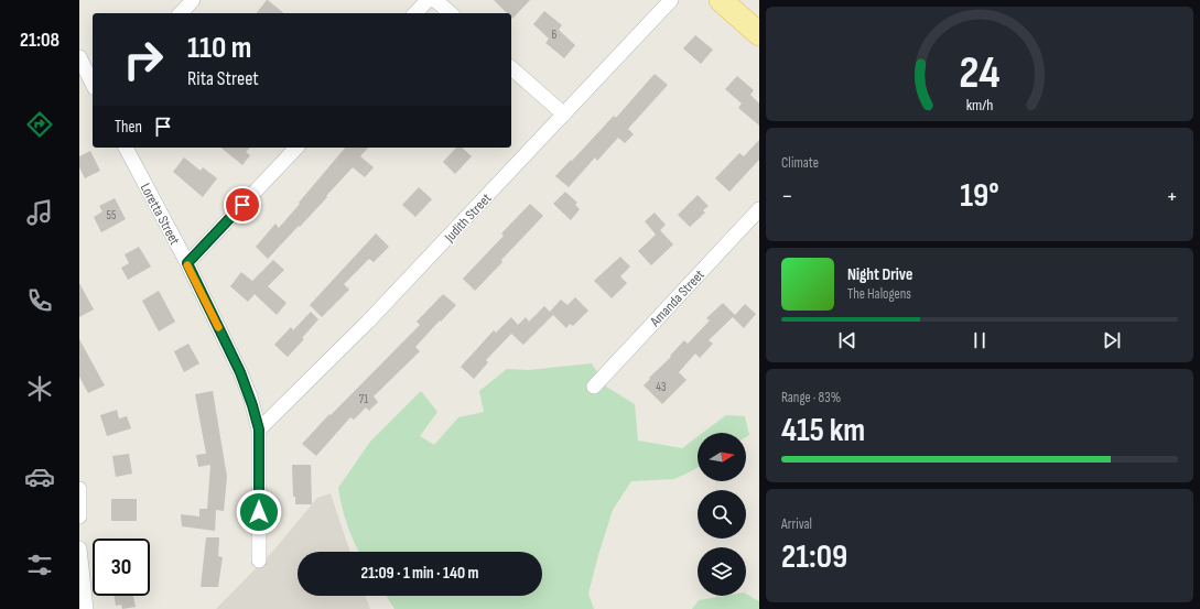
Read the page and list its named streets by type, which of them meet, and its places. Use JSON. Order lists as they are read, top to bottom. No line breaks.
{"streets":{"street":["Loretta Street","Judith Street","Amanda Street"]},"crossings":[["Loretta Street","Judith Street"]],"house_numbers":["6","55","43","71"],"north":"right","page":{"tabs":"21:08","turn":["110 m","Rita Street"],"then":"Then","tile":["Climate",["Range · 83%","415 km"],["Arrival","21:09"]],"heat":["−","19°","+"],"song":["Night Drive","The Halogens"],"limit":"30","trip":"21:09 · 1 min · 140 m","gauge":["24","km/h"]}}
